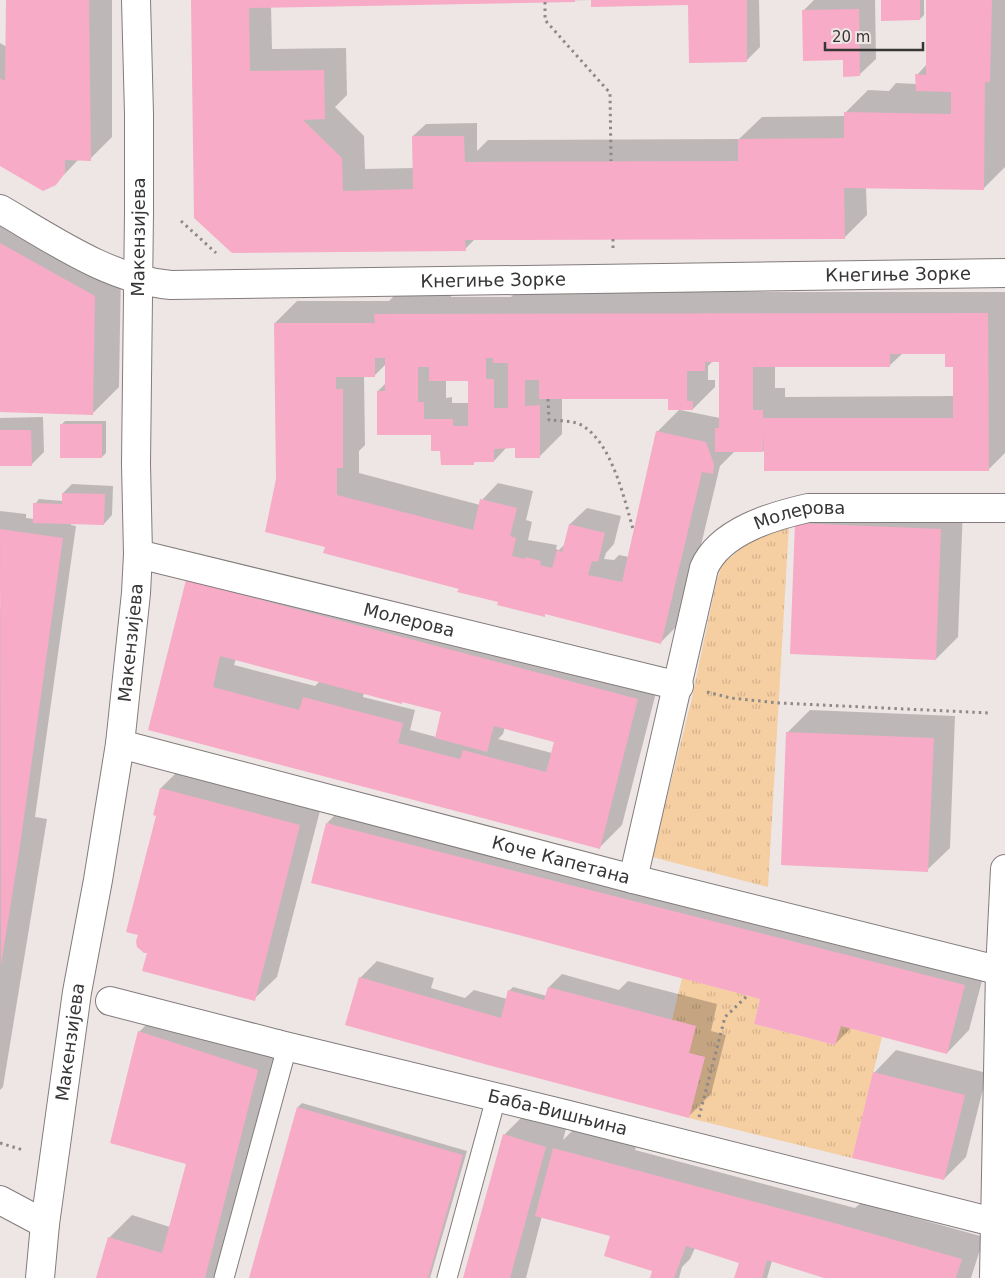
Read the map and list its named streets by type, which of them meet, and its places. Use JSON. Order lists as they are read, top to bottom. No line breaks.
{"streets":{"street":["Макензијева","Кнегиње Зорке","Молерова","Коче Капетана","Баба-Вишњина"]},"crossings":[["Макензијева","Кнегиње Зорке"],["Макензијева","Молерова"],["Макензијева","Коче Капетана"],["Молерова","Коче Капетана"]],"scale_bar":"20 m"}
